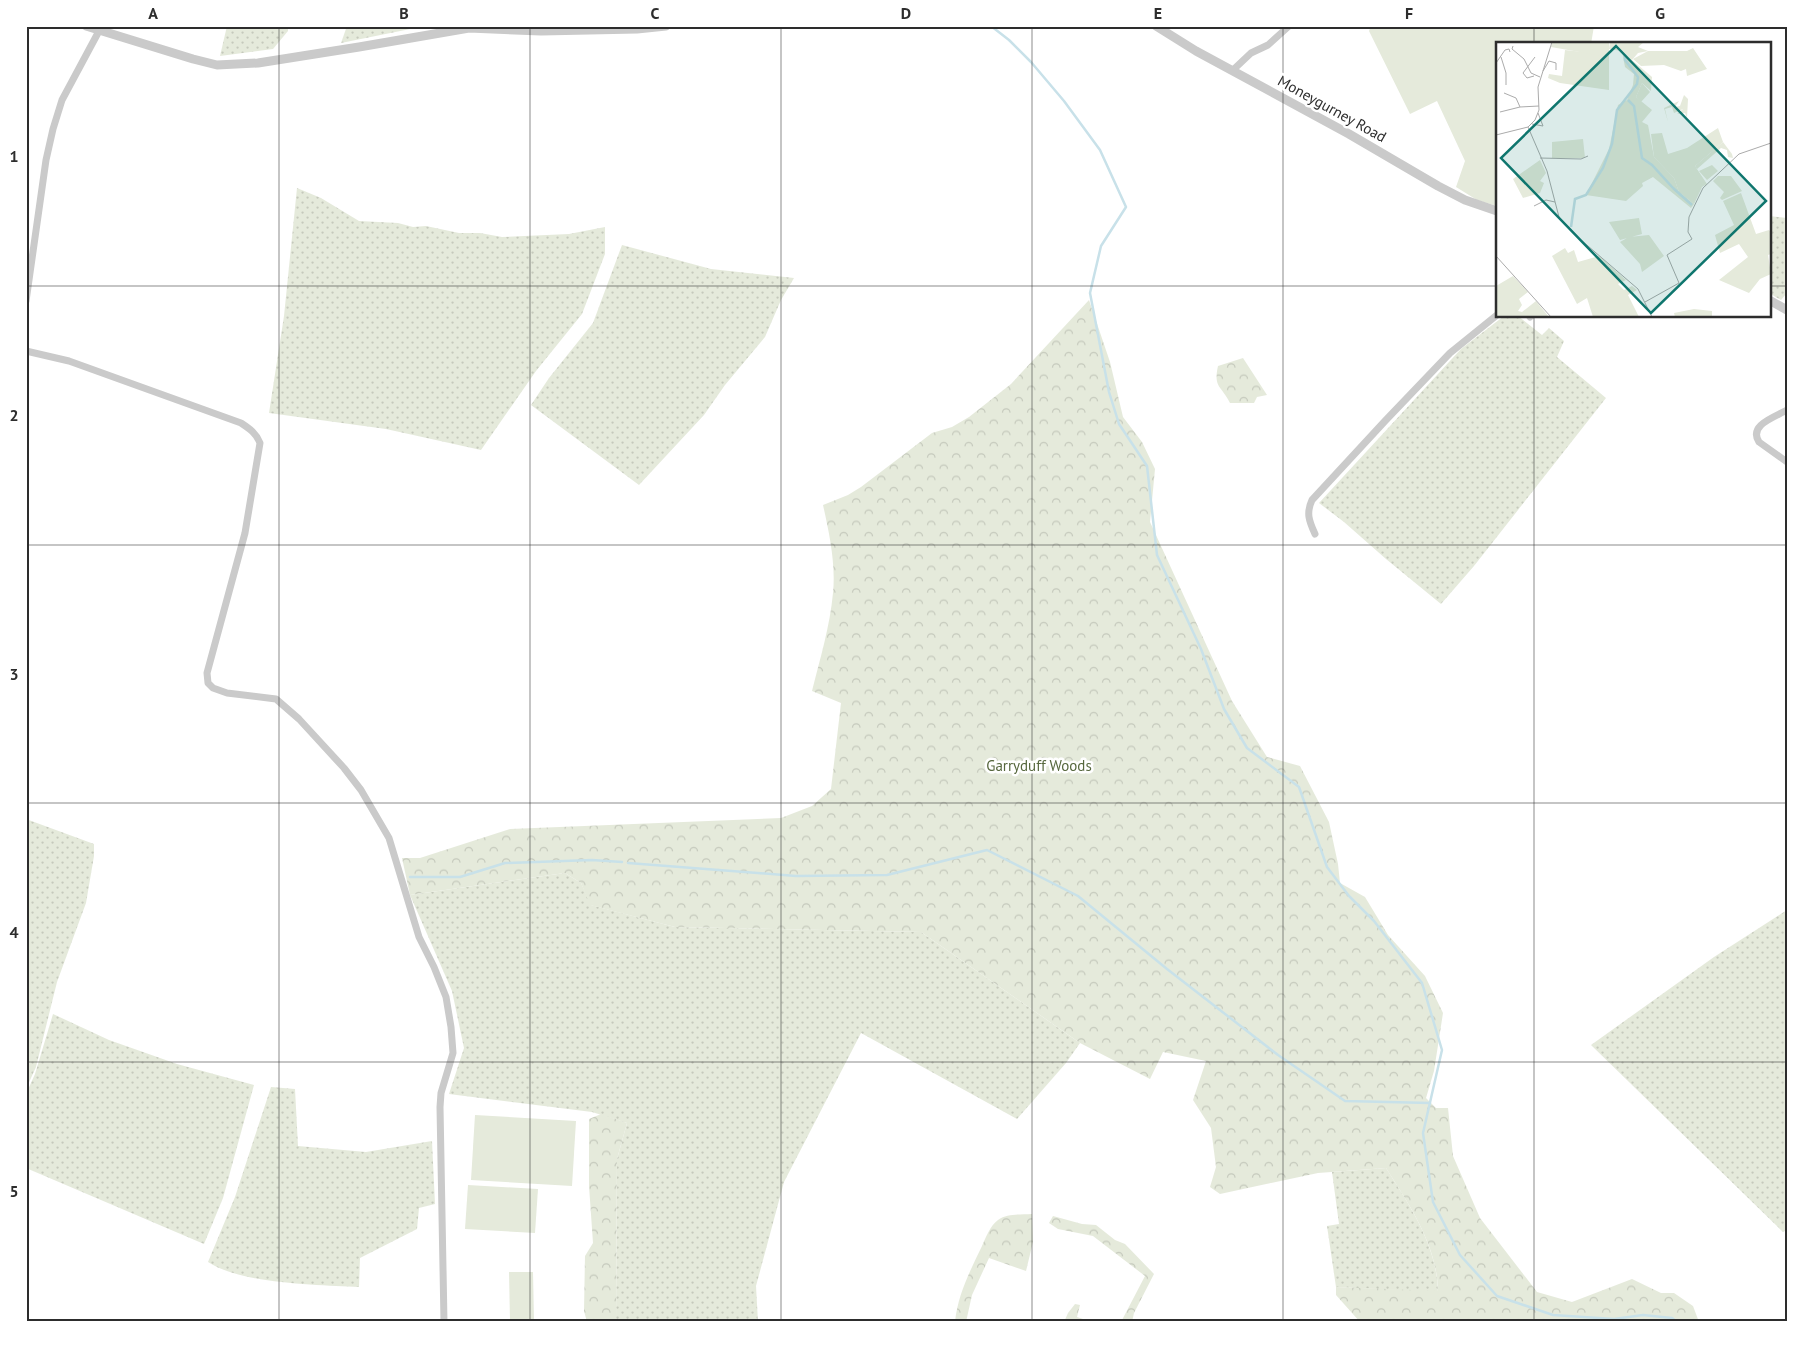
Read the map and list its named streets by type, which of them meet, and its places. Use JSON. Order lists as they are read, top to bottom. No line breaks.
{"streets":{"street":["Moneygurney Road"]},"parks":["Garryduff Woods"],"grid":{"columns":["A","B","C","D","E","F","G"],"rows":["1","2","3","4","5"]}}
